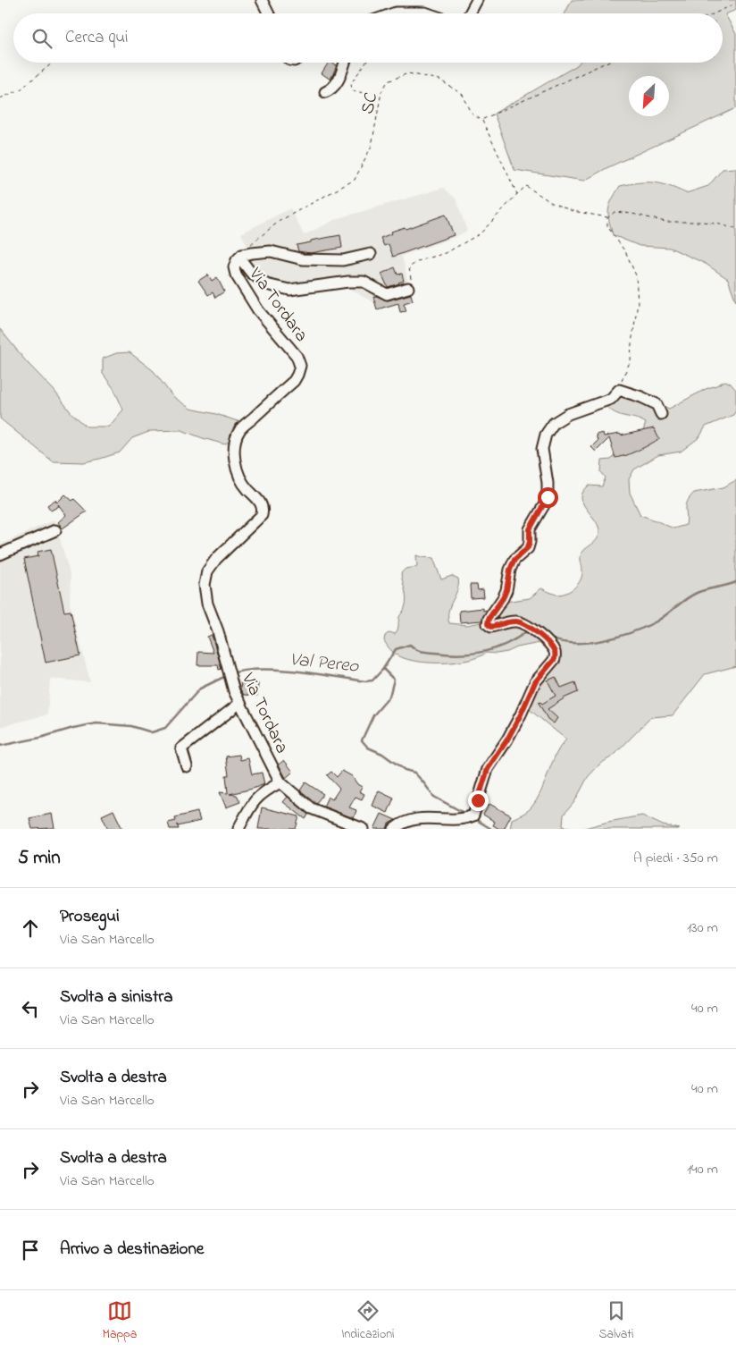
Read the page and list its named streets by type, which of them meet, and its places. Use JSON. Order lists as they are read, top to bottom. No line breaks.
{"streets":{"street":["Via Tordara"],"path":["SC"]},"crossings":[["SC","Via Tordara"]],"water":["Val Pereo"],"north":"bottom left","page":{"search":"Cerca qui","heading":["5 min","A piedi · 350 m"],"list":[["Prosegui","Via San Marcello","130 m"],["Svolta a sinistra","Via San Marcello","40 m"],["Svolta a destra","Via San Marcello","40 m"],["Svolta a destra","Via San Marcello","140 m"],"Arrivo a destinazione"],"nav":["Mappa","Indicazioni","Salvati"]}}
